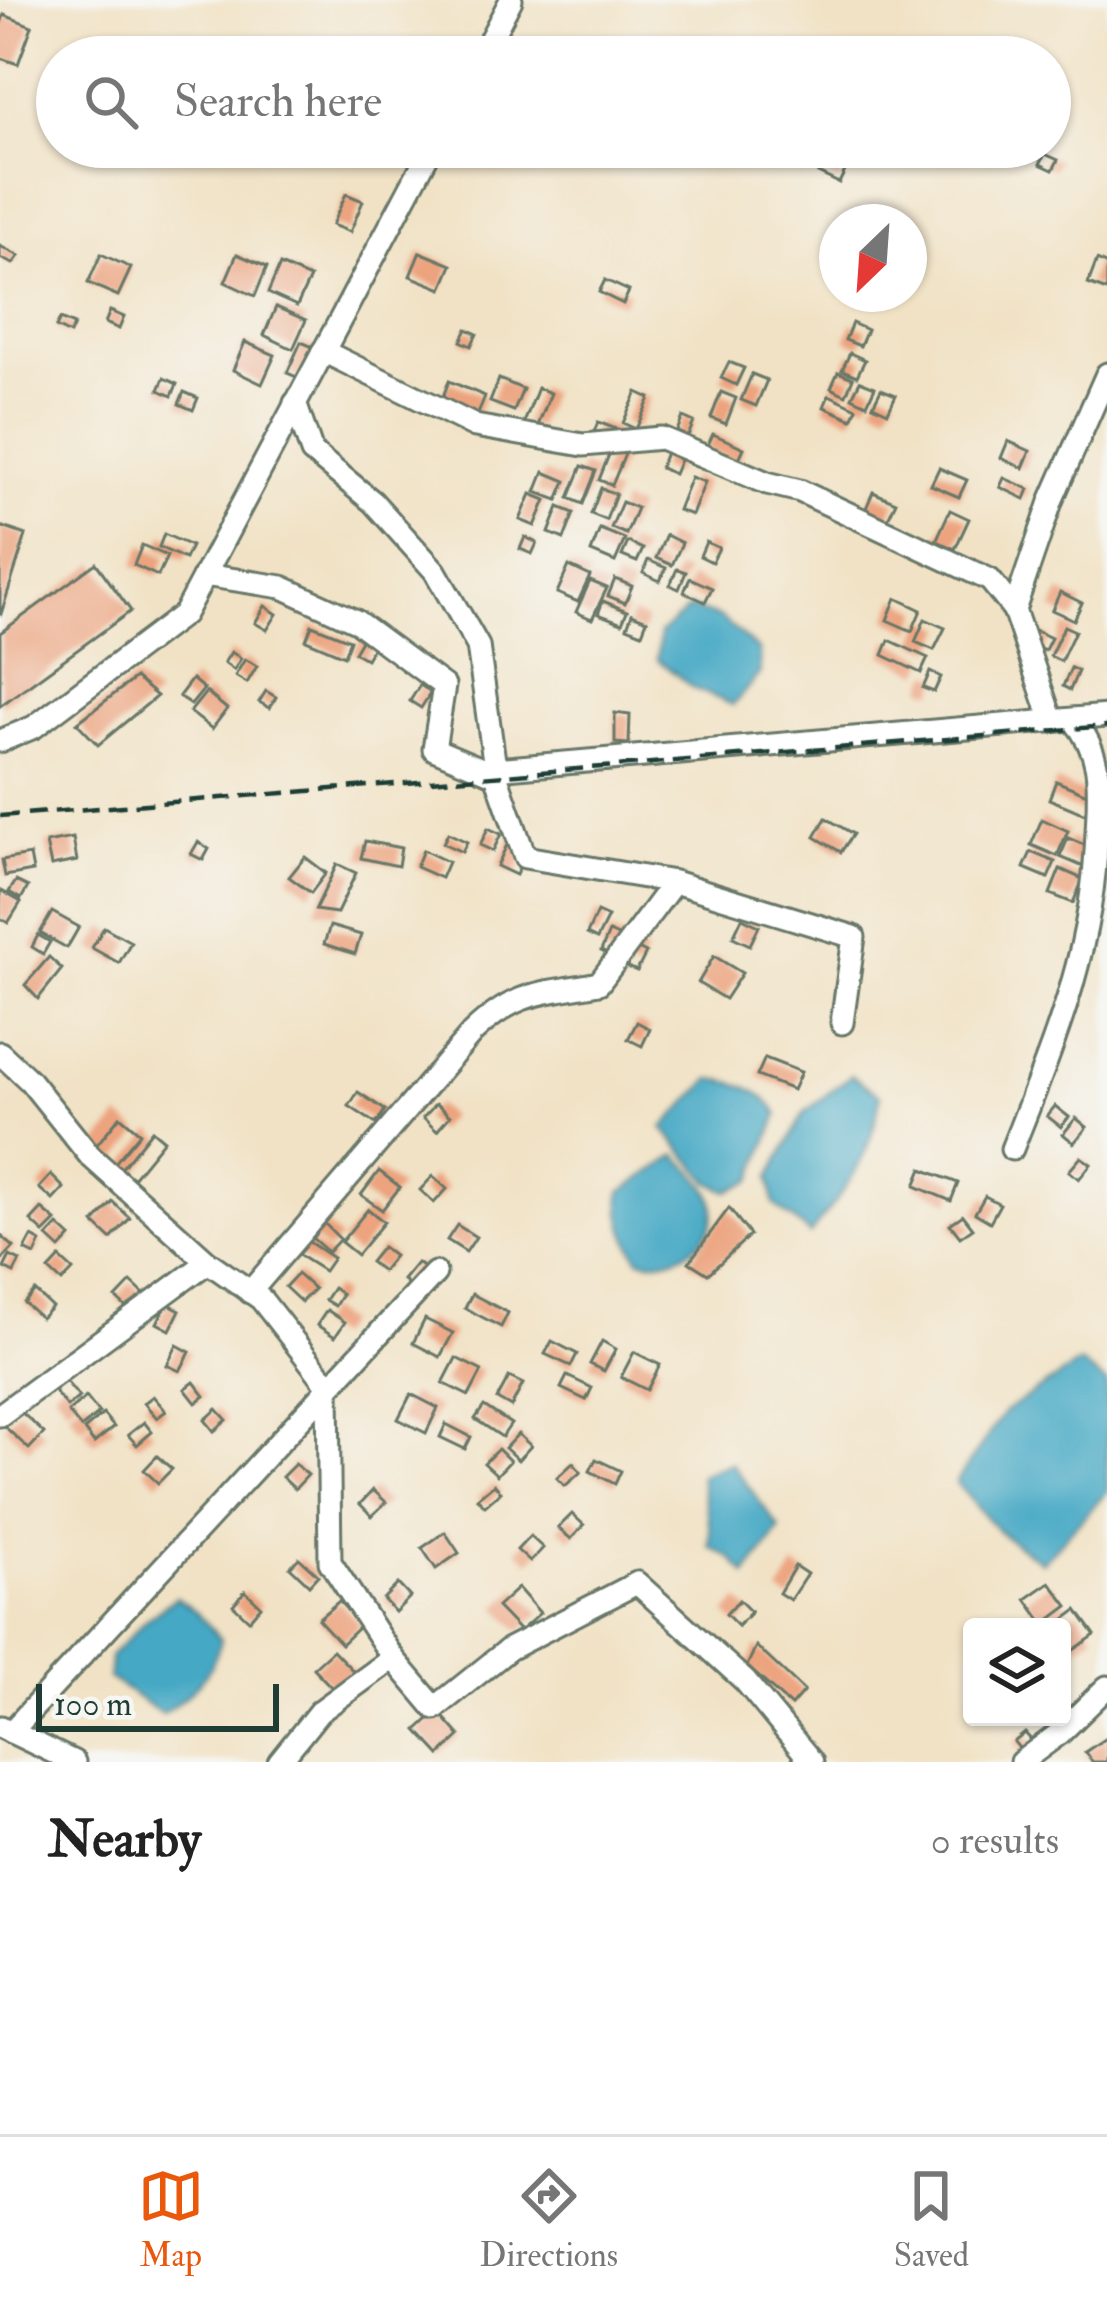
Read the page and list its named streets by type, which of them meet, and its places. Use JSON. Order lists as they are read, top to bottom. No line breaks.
{"scale_bar":"100 m","north":"bottom left","page":{"search":"Search here","scale":"100 m","heading":["Nearby","0 results"],"nav":["Map","Directions","Saved"]}}
